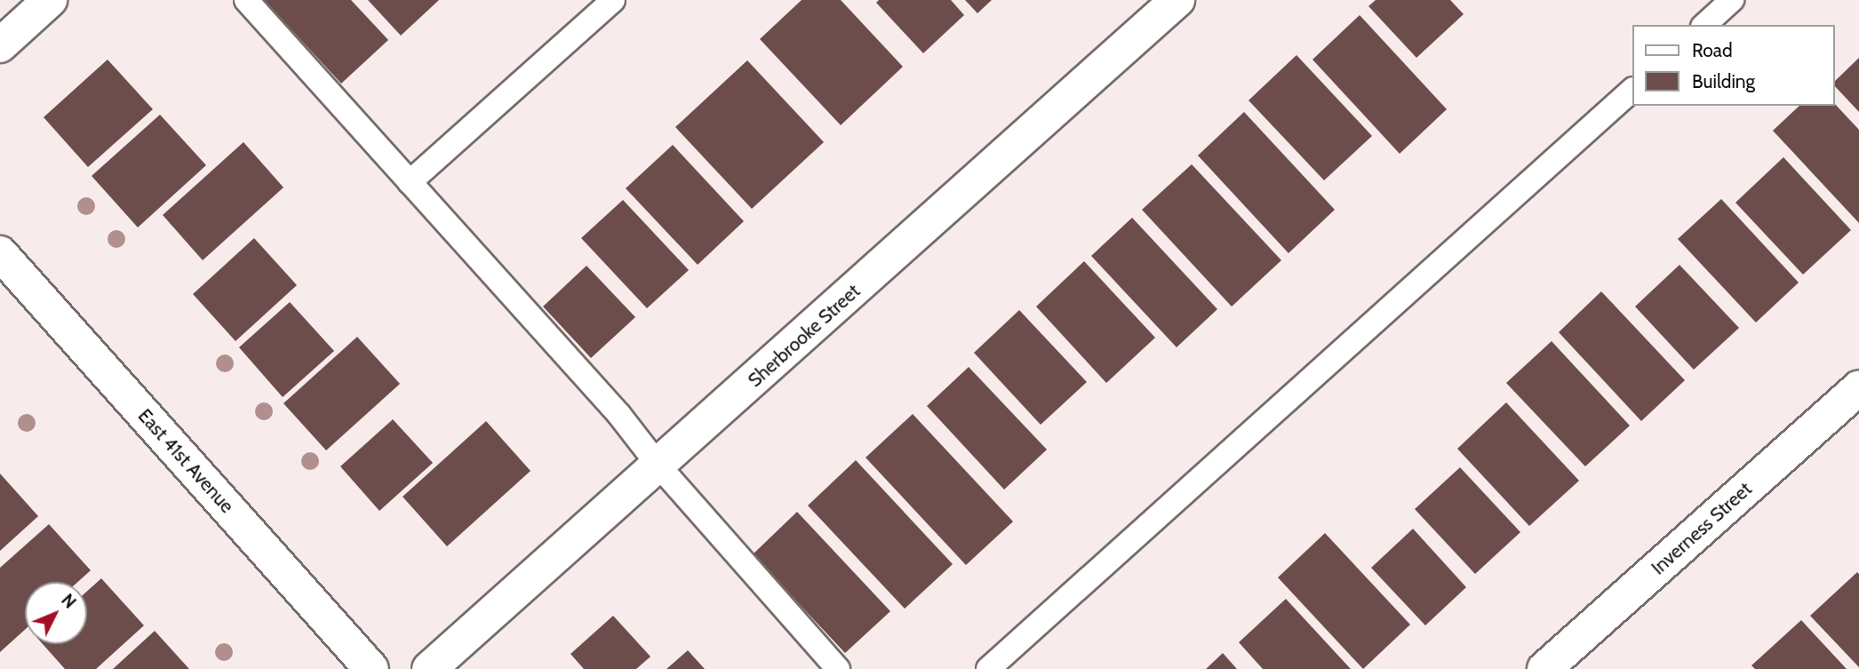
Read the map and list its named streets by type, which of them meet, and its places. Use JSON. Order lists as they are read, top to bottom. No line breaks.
{"streets":{"street":["Sherbrooke Street","East 41st Avenue","Inverness Street"]},"legend":["Road","Building"],"north":"top right"}
